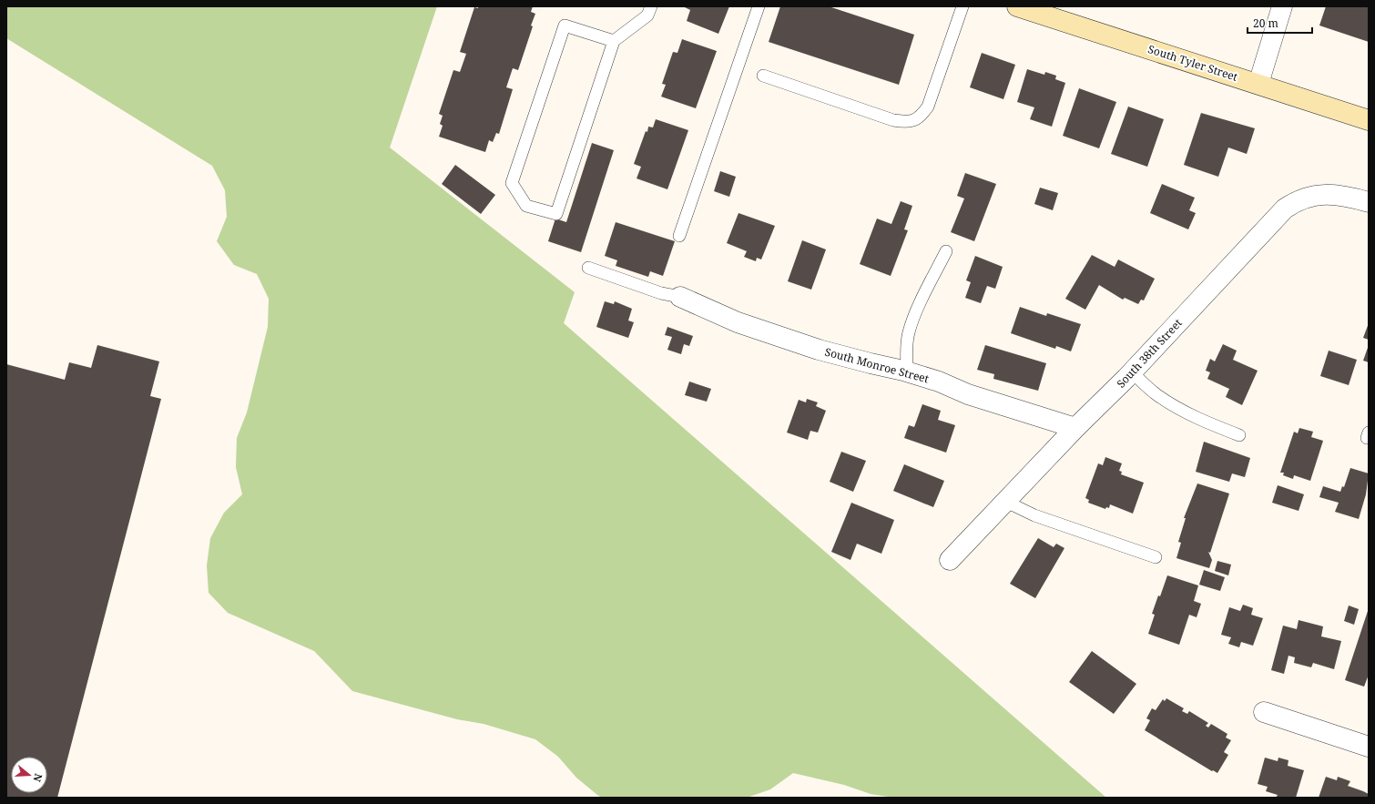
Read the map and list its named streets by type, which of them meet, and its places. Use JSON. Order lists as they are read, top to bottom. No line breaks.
{"streets":{"main road":["South Tyler Street"],"street":["South 38th Street","South Monroe Street"]},"crossings":[["South 38th Street","South Monroe Street"]],"scale_bar":"20 m","north":"right"}
